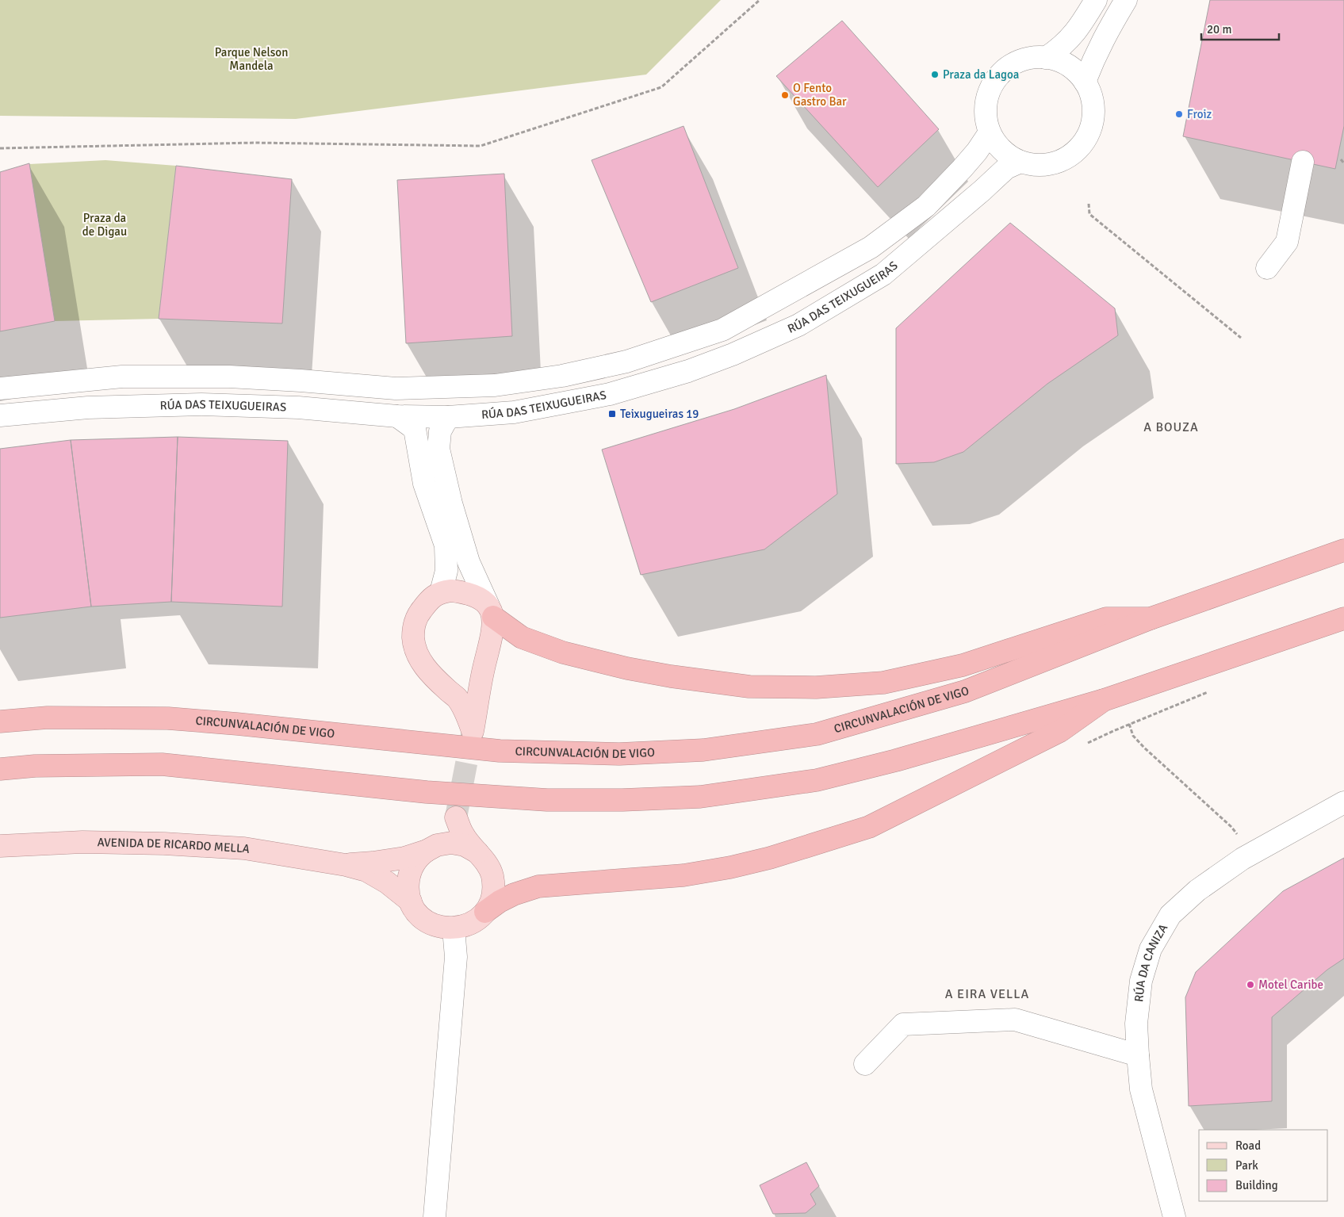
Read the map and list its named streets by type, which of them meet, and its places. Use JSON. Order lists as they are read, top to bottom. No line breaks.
{"streets":{"highway":["CIRCUNVALACIÓN DE VIGO"],"main road":["AVENIDA DE RICARDO MELLA"],"street":["RÚA DAS TEIXUGUEIRAS","RÚA DA CANIZA"]},"districts":["A BOUZA","A EIRA VELLA"],"parks":["Parque Nelson Mandela","Praza da de Digau"],"places":{"other":["Praza da Lagoa","O Fento Gastro Bar","Froiz","Motel Caribe"],"transit":["Teixugueiras 19"]},"legend":["Road","Park","Building"],"scale_bar":"20 m"}
